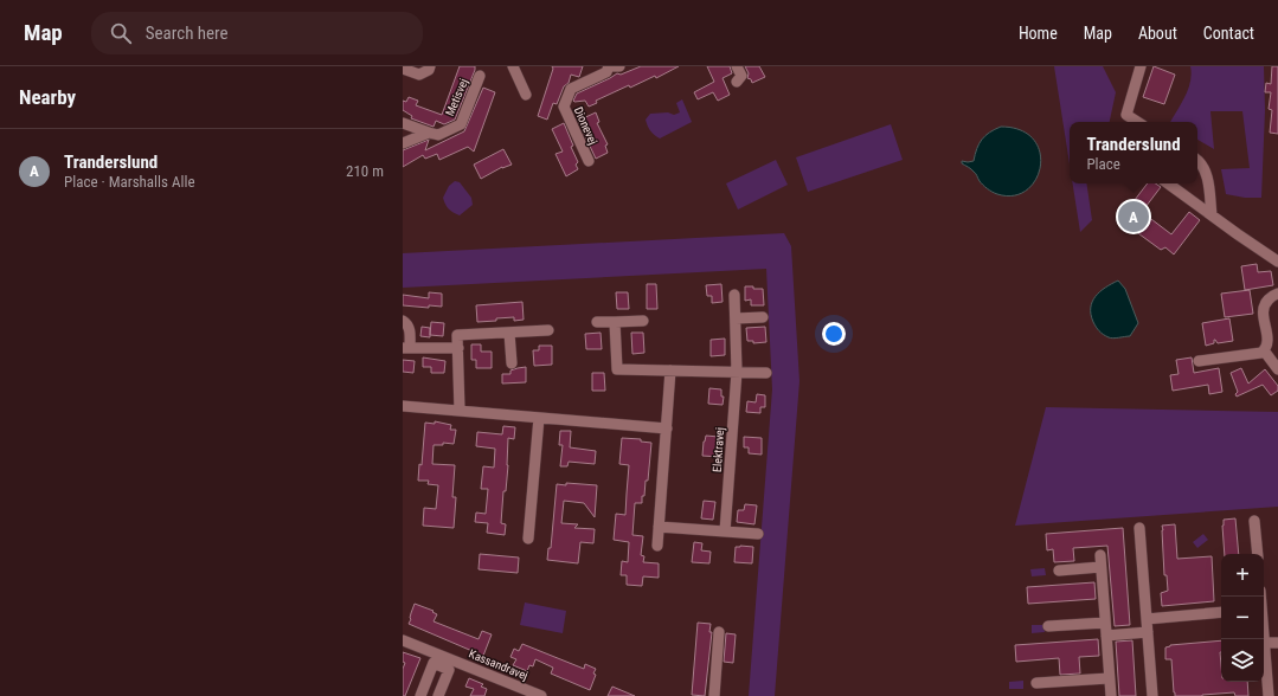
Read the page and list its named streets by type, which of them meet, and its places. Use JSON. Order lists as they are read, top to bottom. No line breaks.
{"streets":{"street":["Metisvej","Dionevej","Elektravej","Kassandravej"]},"page":{"header":"Map","search":"Search here","nav":["Home","Map","About","Contact"],"heading":"Nearby","popup":["Tranderslund","Place"],"list":[{"mark":"A","name":"Tranderslund","note":"Place · Marshalls Alle","value":"210 m"}],"pins":"A","map_buttons":["+","−"]}}
